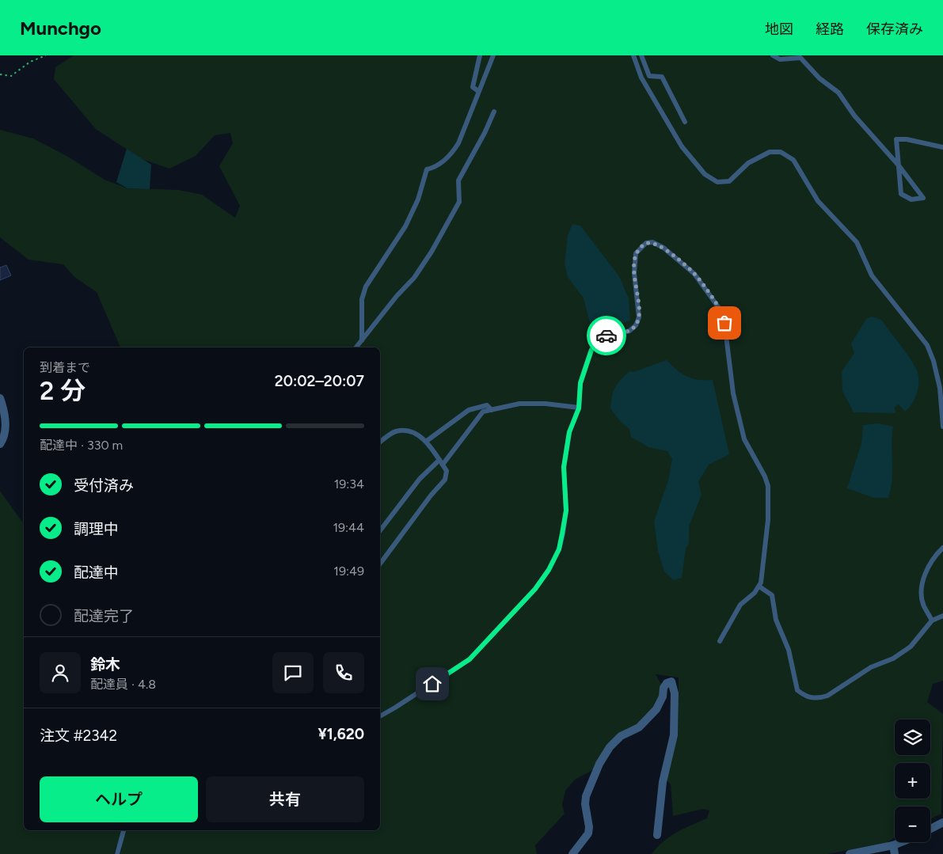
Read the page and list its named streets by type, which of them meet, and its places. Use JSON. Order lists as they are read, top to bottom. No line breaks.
{"page":{"header":"Munchgo","nav":["地図","経路","保存済み"],"heading":["2 分","到着まで","20:02–20:07"],"panel":["鈴木","配達員 · 4.8","注文 #2342","¥1,620"],"bar":"配達中 · 330 m","list":[["受付済み","19:34"],["調理中","19:44"],["配達中","19:49"],"配達完了"],"map_buttons":["+","−"],"buttons":["ヘルプ","共有"]}}
